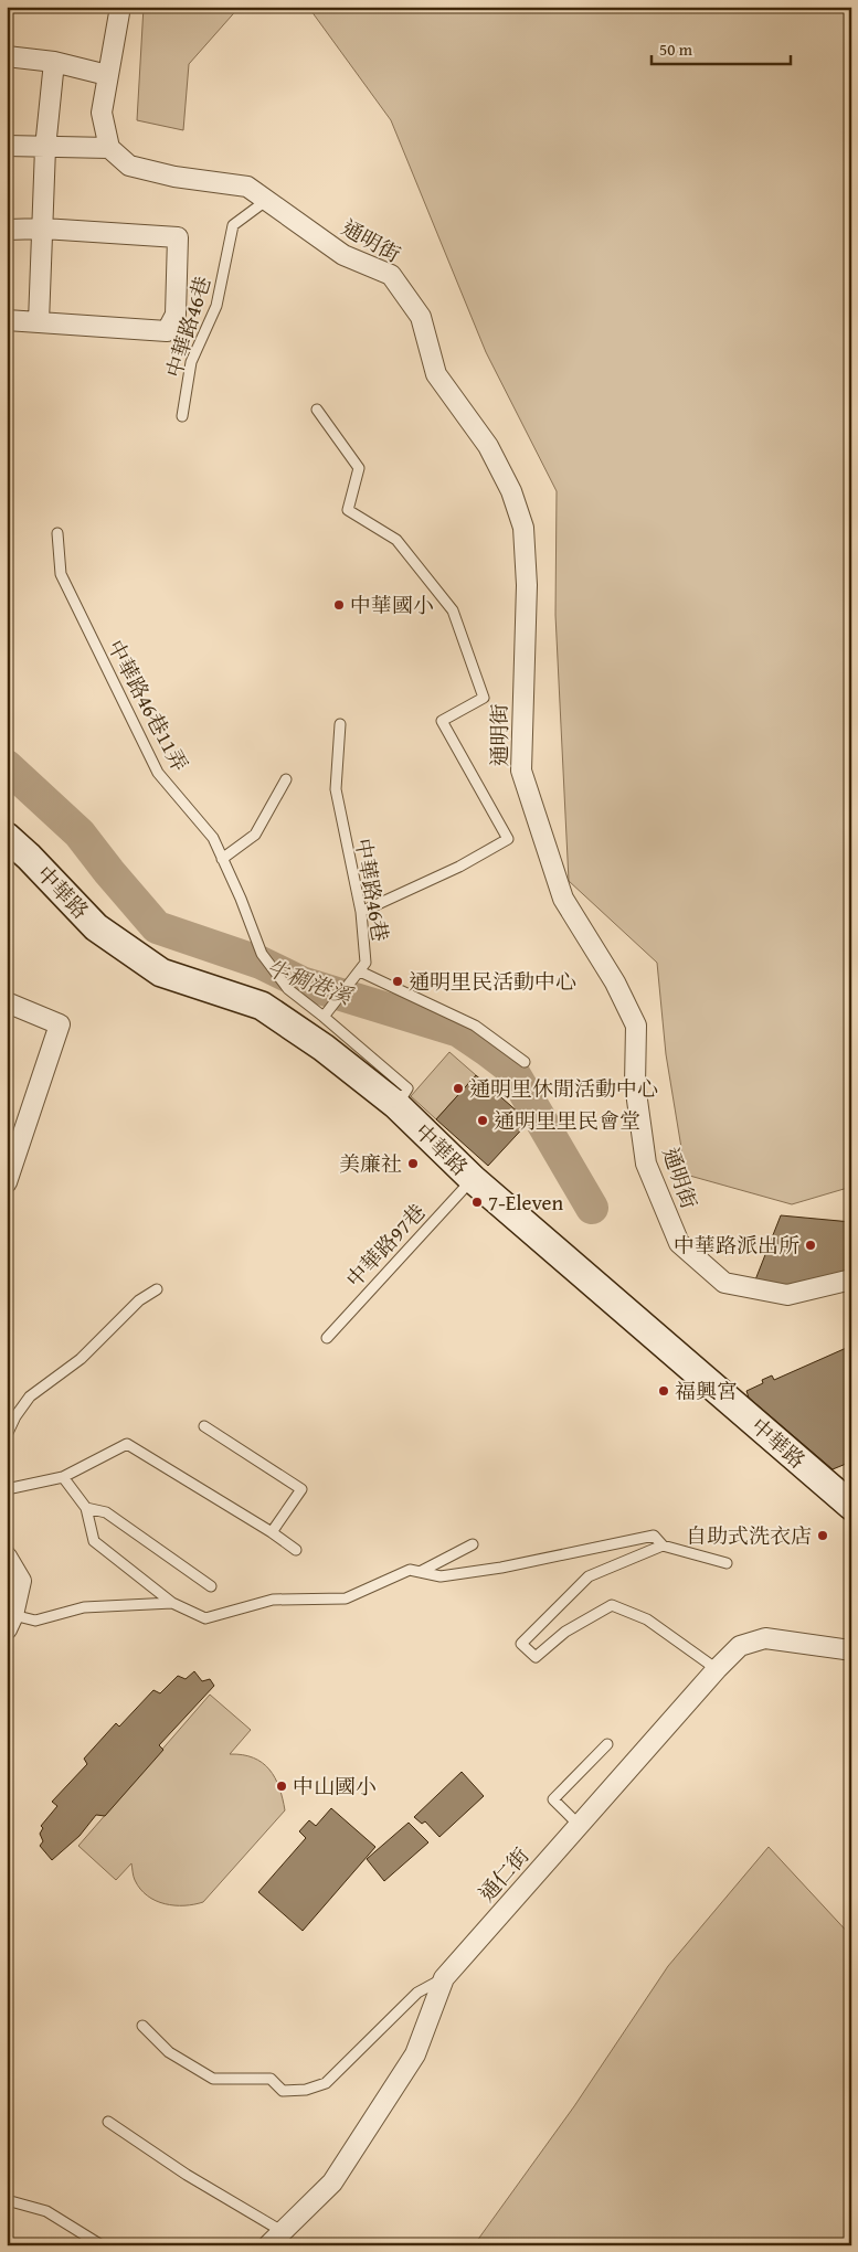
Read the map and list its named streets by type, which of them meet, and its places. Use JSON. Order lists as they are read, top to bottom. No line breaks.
{"streets":{"street":["通明街","中華路","通仁街"],"lane":["中華路46巷","中華路46巷11弄","中華路97巷"]},"crossings":[["通明街","中華路46巷"],["中華路","中華路97巷"]],"water":["牛稠港溪"],"places":["中華國小","通明里民活動中心","通明里休閒活動中心","通明里里民會堂","美廉社","7-Eleven","中華路派出所","福興宮","自助式洗衣店","中山國小"],"scale_bar":"50 m"}
